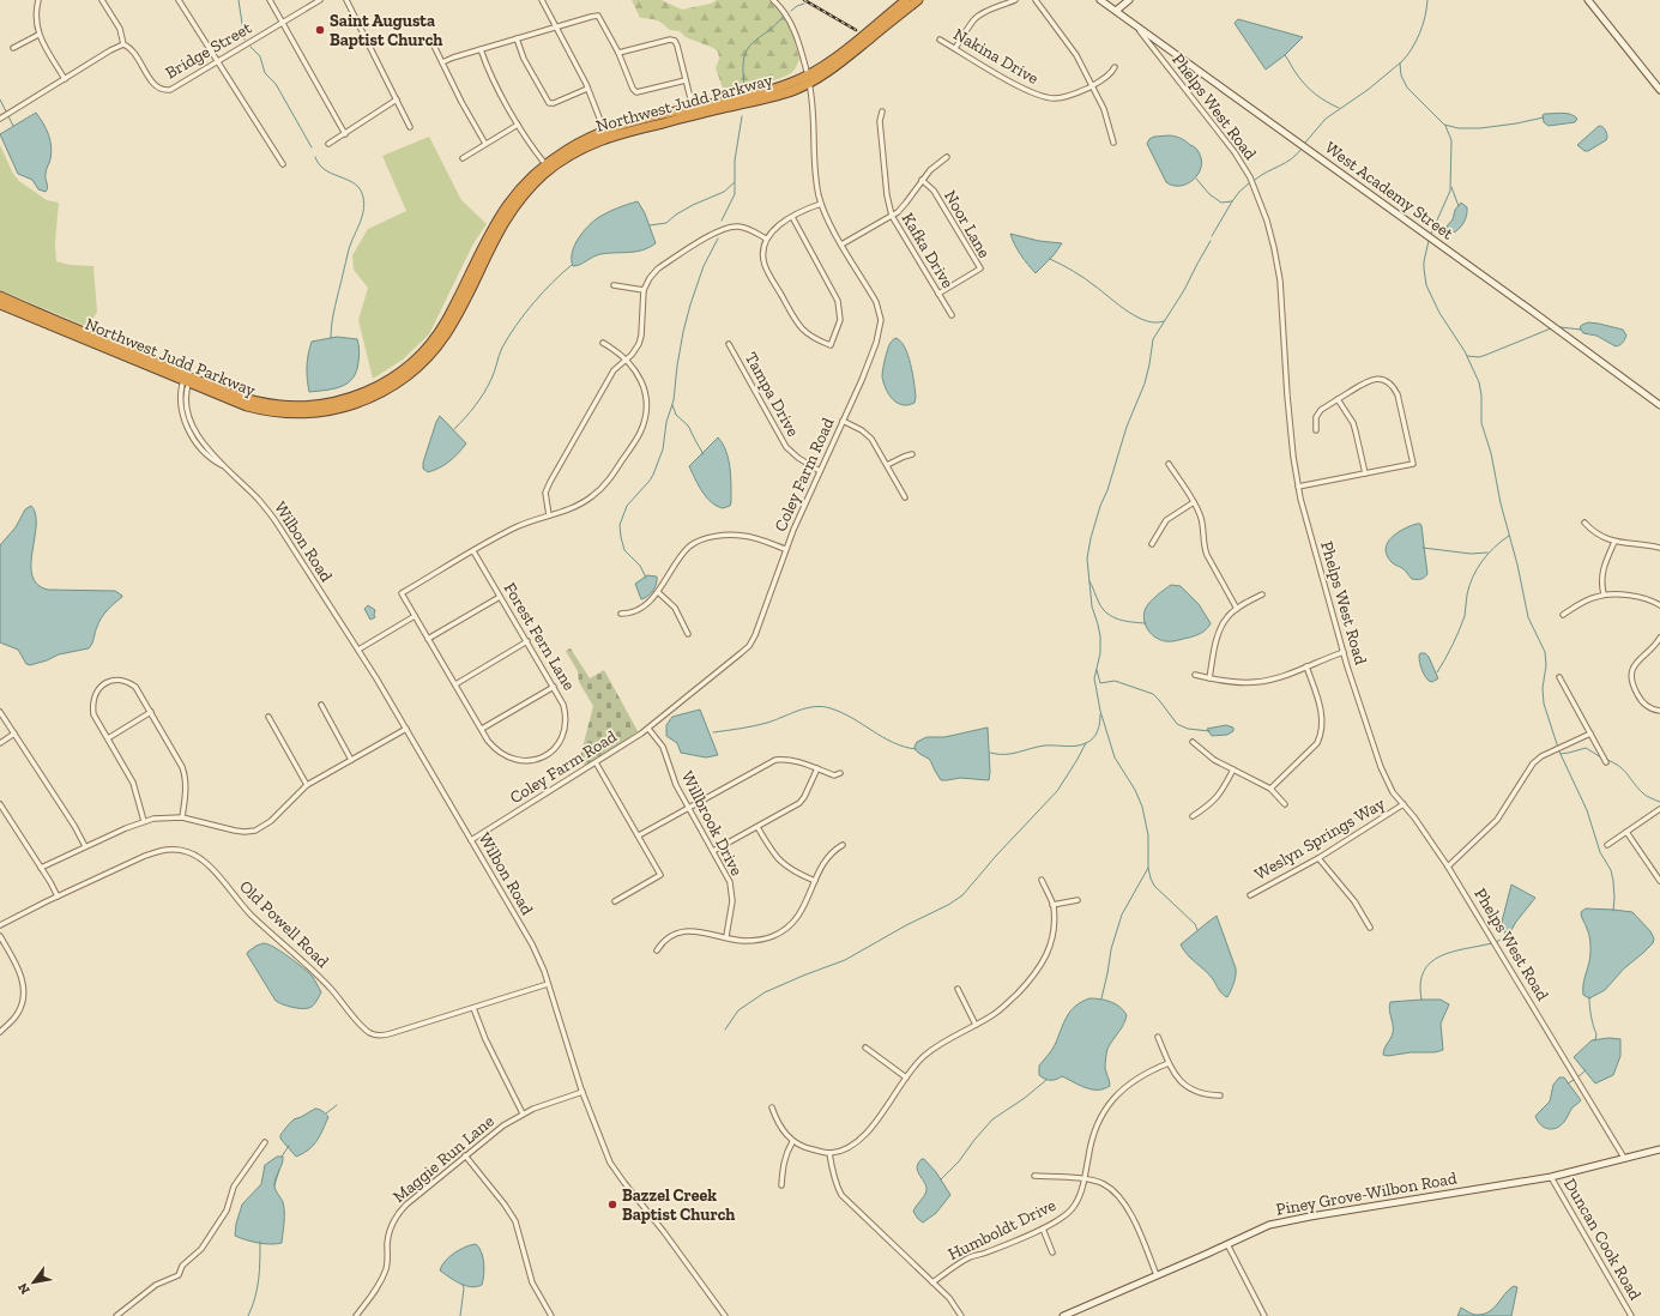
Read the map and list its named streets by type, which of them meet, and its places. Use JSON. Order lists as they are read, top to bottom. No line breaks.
{"streets":{"highway":["Northwest Judd Parkway"],"street":["Bridge Street","Nakina Drive","Phelps West Road","West Academy Street","Noor Lane","Kafka Drive","Tampa Drive","Coley Farm Road","Wilbon Road","Forest Fern Lane","Willbrook Drive","Weslyn Springs Way","Old Powell Road","Maggie Run Lane","Piney Grove-Wilbon Road","Humboldt Drive","Duncan Cook Road"]},"crossings":[["Northwest Judd Parkway","Coley Farm Road"],["Northwest Judd Parkway","Wilbon Road"],["Phelps West Road","West Academy Street"],["Phelps West Road","Weslyn Springs Way"],["Phelps West Road","Piney Grove-Wilbon Road"],["Noor Lane","Kafka Drive"],["Tampa Drive","Coley Farm Road"],["Coley Farm Road","Wilbon Road"],["Coley Farm Road","Willbrook Drive"],["Wilbon Road","Old Powell Road"],["Wilbon Road","Maggie Run Lane"],["Piney Grove-Wilbon Road","Duncan Cook Road"]],"places":["Saint Augusta Baptist Church","Bazzel Creek Baptist Church"],"north":"bottom left"}
